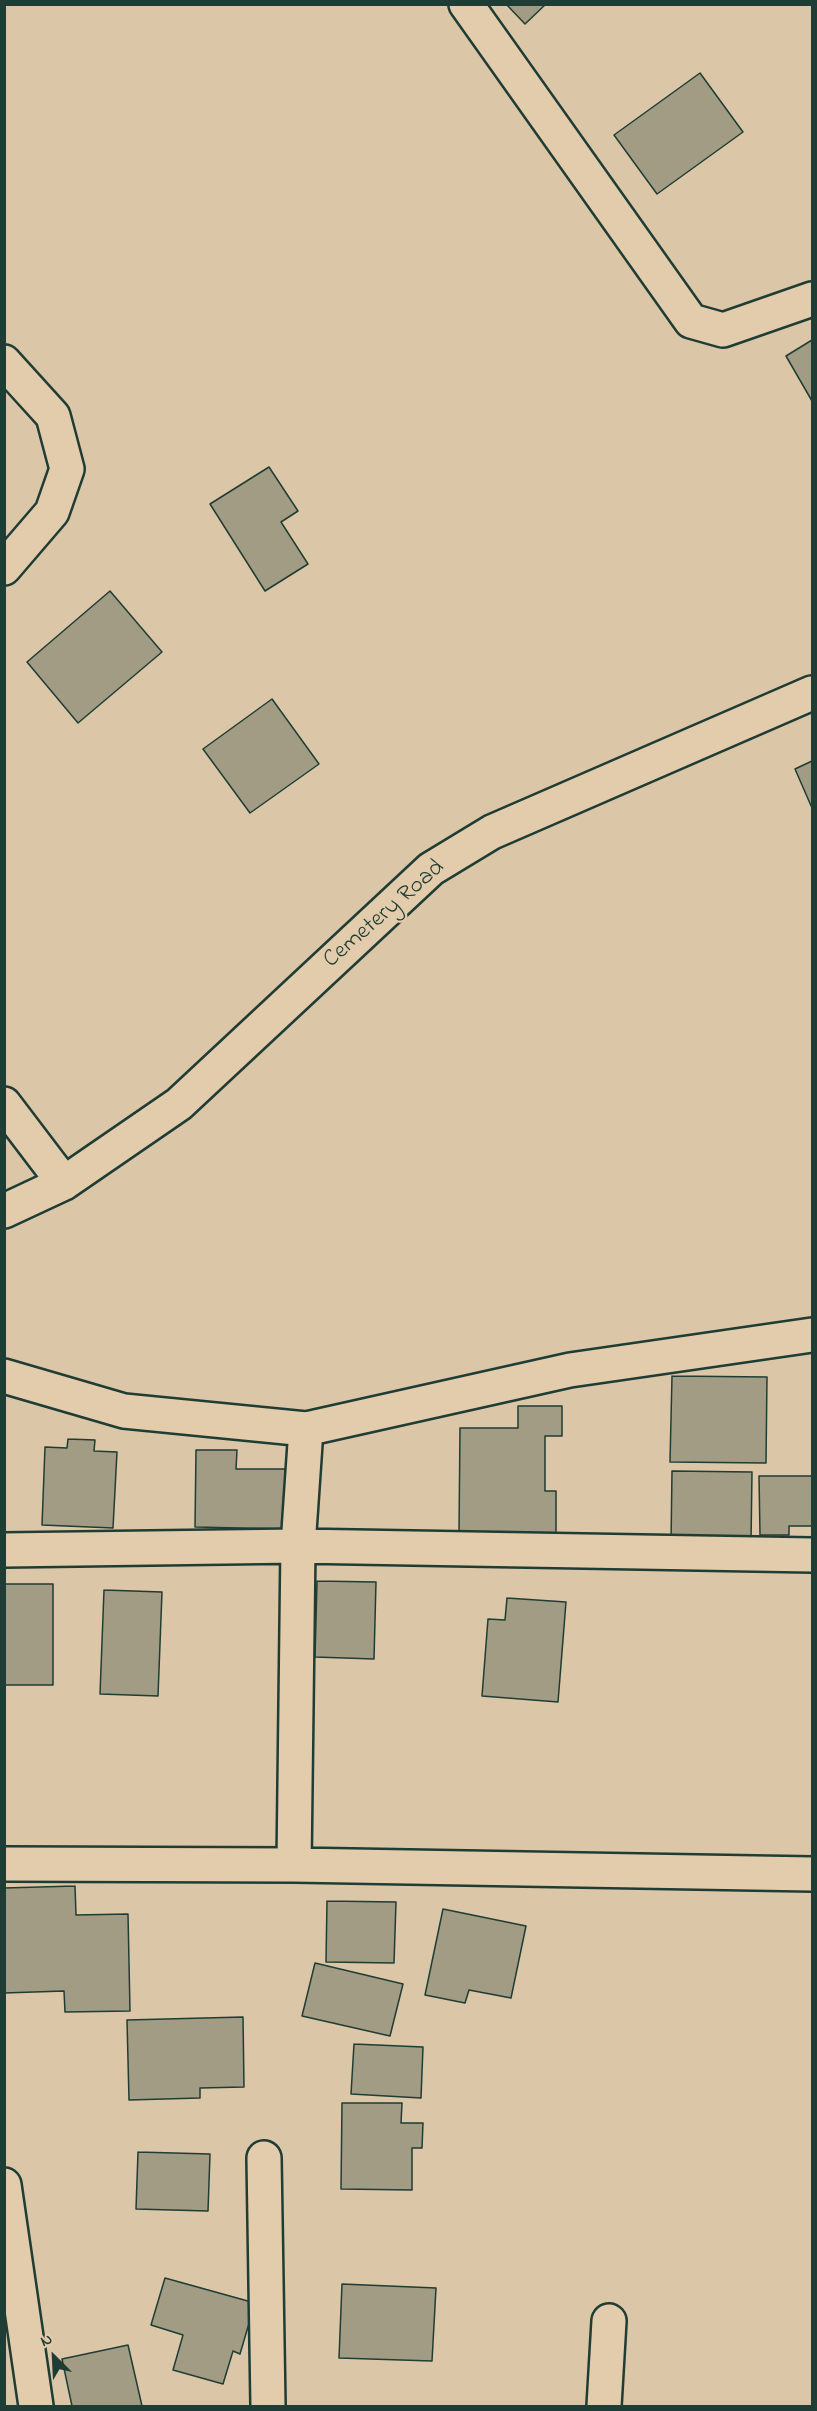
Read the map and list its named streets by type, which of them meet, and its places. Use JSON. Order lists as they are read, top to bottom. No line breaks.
{"streets":{"street":["Cemetery Road"]},"north":"top left"}
